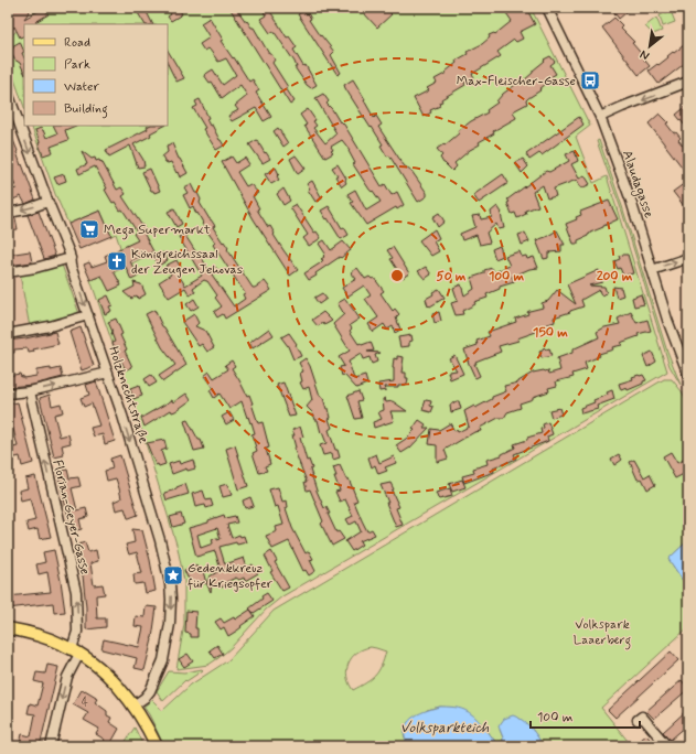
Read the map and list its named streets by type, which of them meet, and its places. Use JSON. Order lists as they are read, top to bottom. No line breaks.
{"streets":{"street":["Alaudagasse","Holzknechtstraße","Florian-Geyer-Gasse"]},"one_way":["Holzknechtstraße"],"water":["Volksparkteich"],"parks":["Volkspark Laaerberg"],"places":{"bus stop":["Max-Fleischer-Gasse"],"supermarket":["Mega Supermarkt"],"church":["Königreichssaal der Zeugen Jehovas"],"place":["Gedenkkreuz für Kriegsopfer"]},"house_numbers":["4"],"legend":["Road","Park","Water","Building"],"scale_bar":"100 m","north":"bottom left","rings":["50 m","100 m","200 m","150 m"]}
